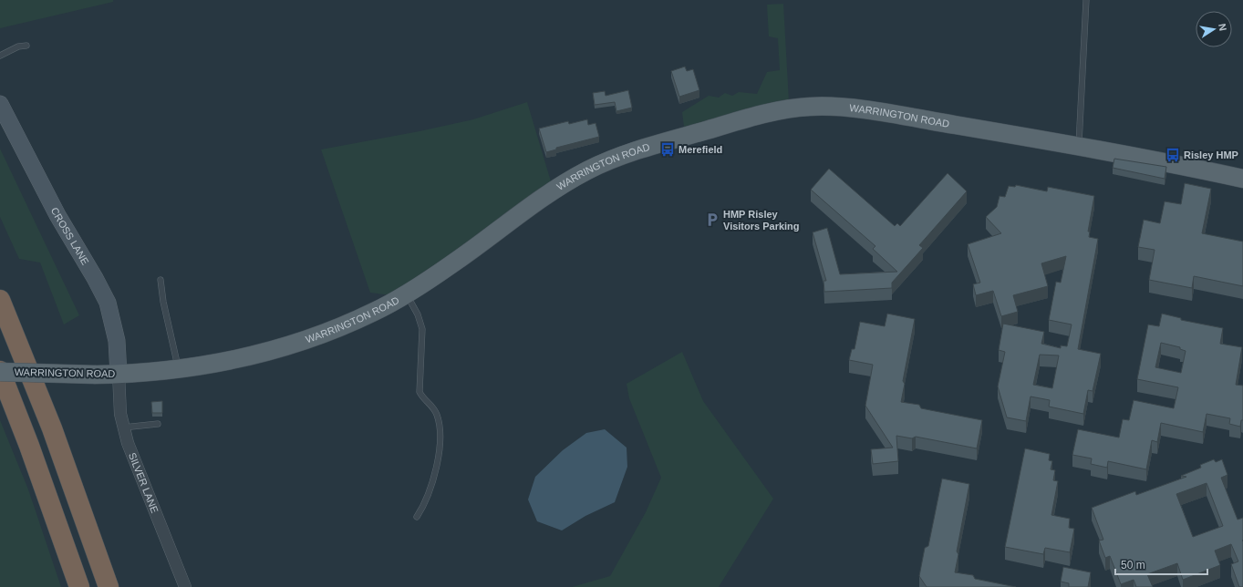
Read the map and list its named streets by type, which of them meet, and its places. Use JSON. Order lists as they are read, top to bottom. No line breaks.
{"streets":{"main road":["WARRINGTON ROAD"],"street":["CROSS LANE","SILVER LANE"]},"crossings":[["WARRINGTON ROAD","CROSS LANE"],["WARRINGTON ROAD","SILVER LANE"],["CROSS LANE","SILVER LANE"]],"places":{"bus stop":["Merefield","Risley HMP"],"parking":["HMP Risley Visitors Parking"]},"scale_bar":"50 m","north":"right"}
